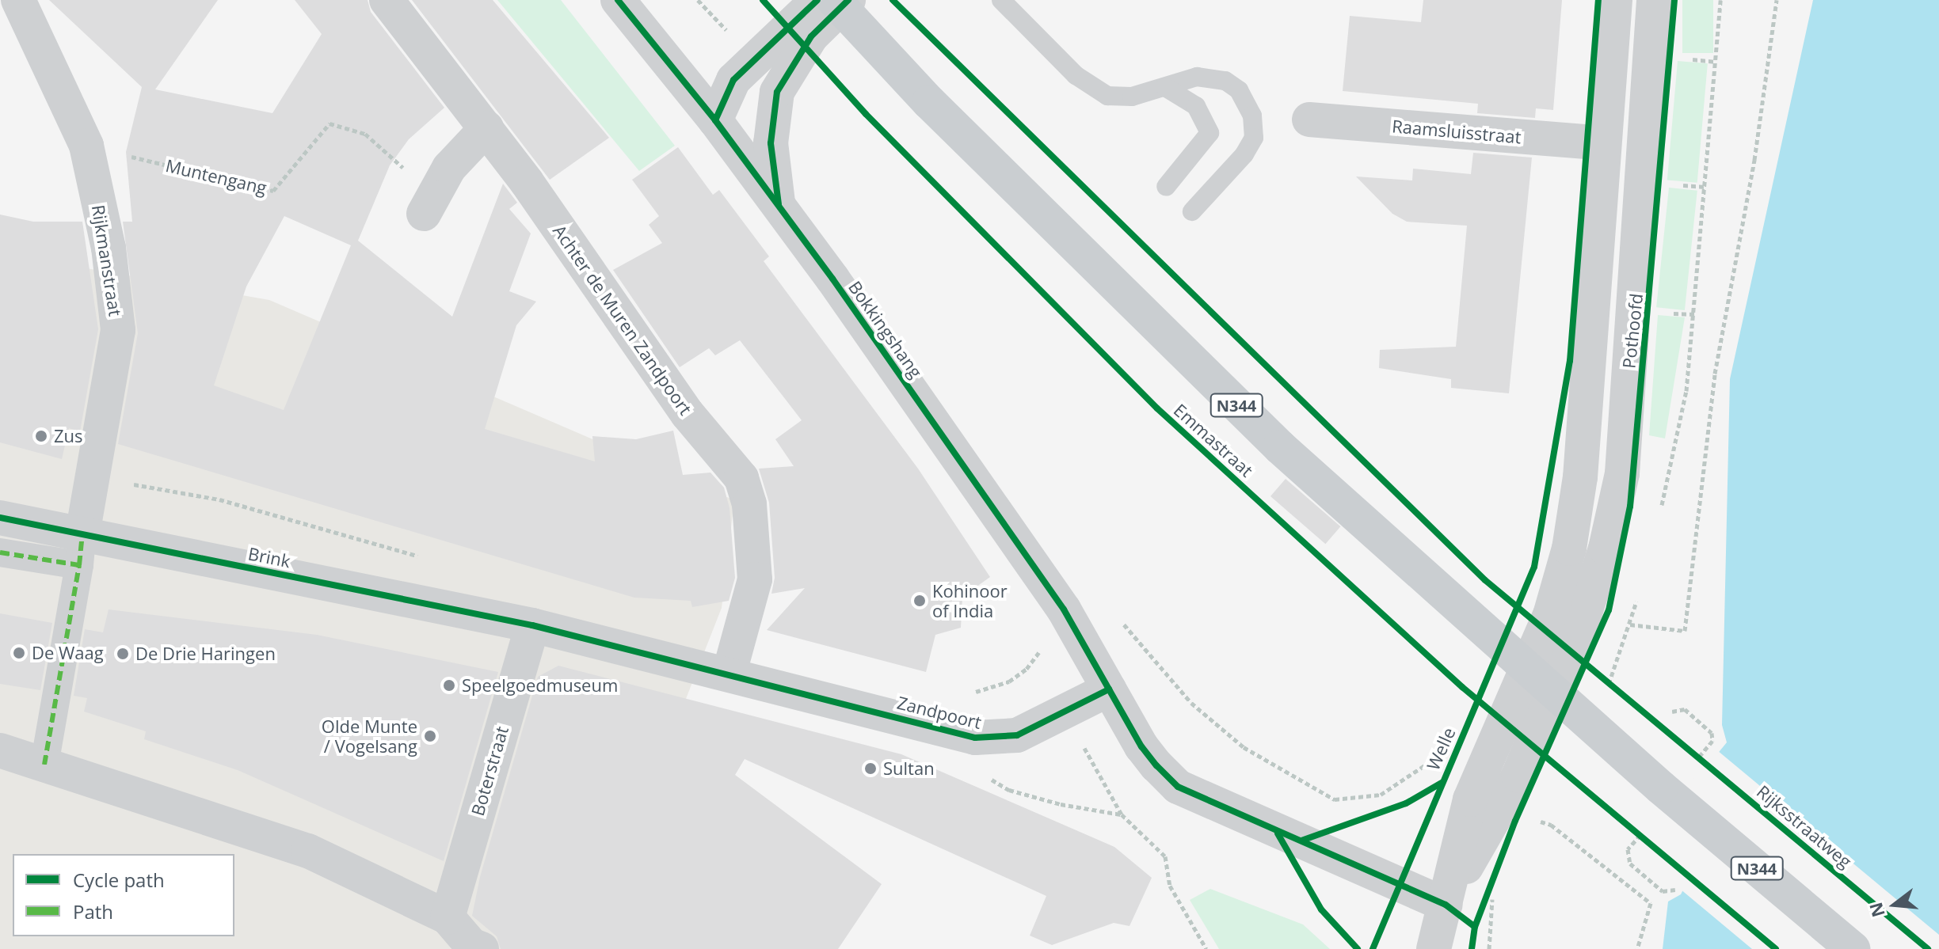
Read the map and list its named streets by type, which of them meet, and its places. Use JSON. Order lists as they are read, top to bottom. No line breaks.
{"streets":{"main road":["N344"],"street":["Raamsluisstraat","Rijkmanstraat","Achter de Muren Zandpoort","Bokkingshang","Pothoofd","Brink","Zandpoort","Boterstraat"],"path":["Muntengang"],"cycle path":["Emmastraat","Welle","Rijksstraatweg"]},"crossings":[["Muntengang","Rijkmanstraat"],["Rijkmanstraat","Brink"],["Achter de Muren Zandpoort","Zandpoort"],["Bokkingshang","Zandpoort"],["Brink","Zandpoort"],["Brink","Boterstraat"],["Zandpoort","Boterstraat"]],"places":["Zus","Kohinoor of India","De Waag","De Drie Haringen","Speelgoedmuseum","Olde Munte / Vogelsang","Sultan"],"legend":["Cycle path","Path"],"north":"left"}
